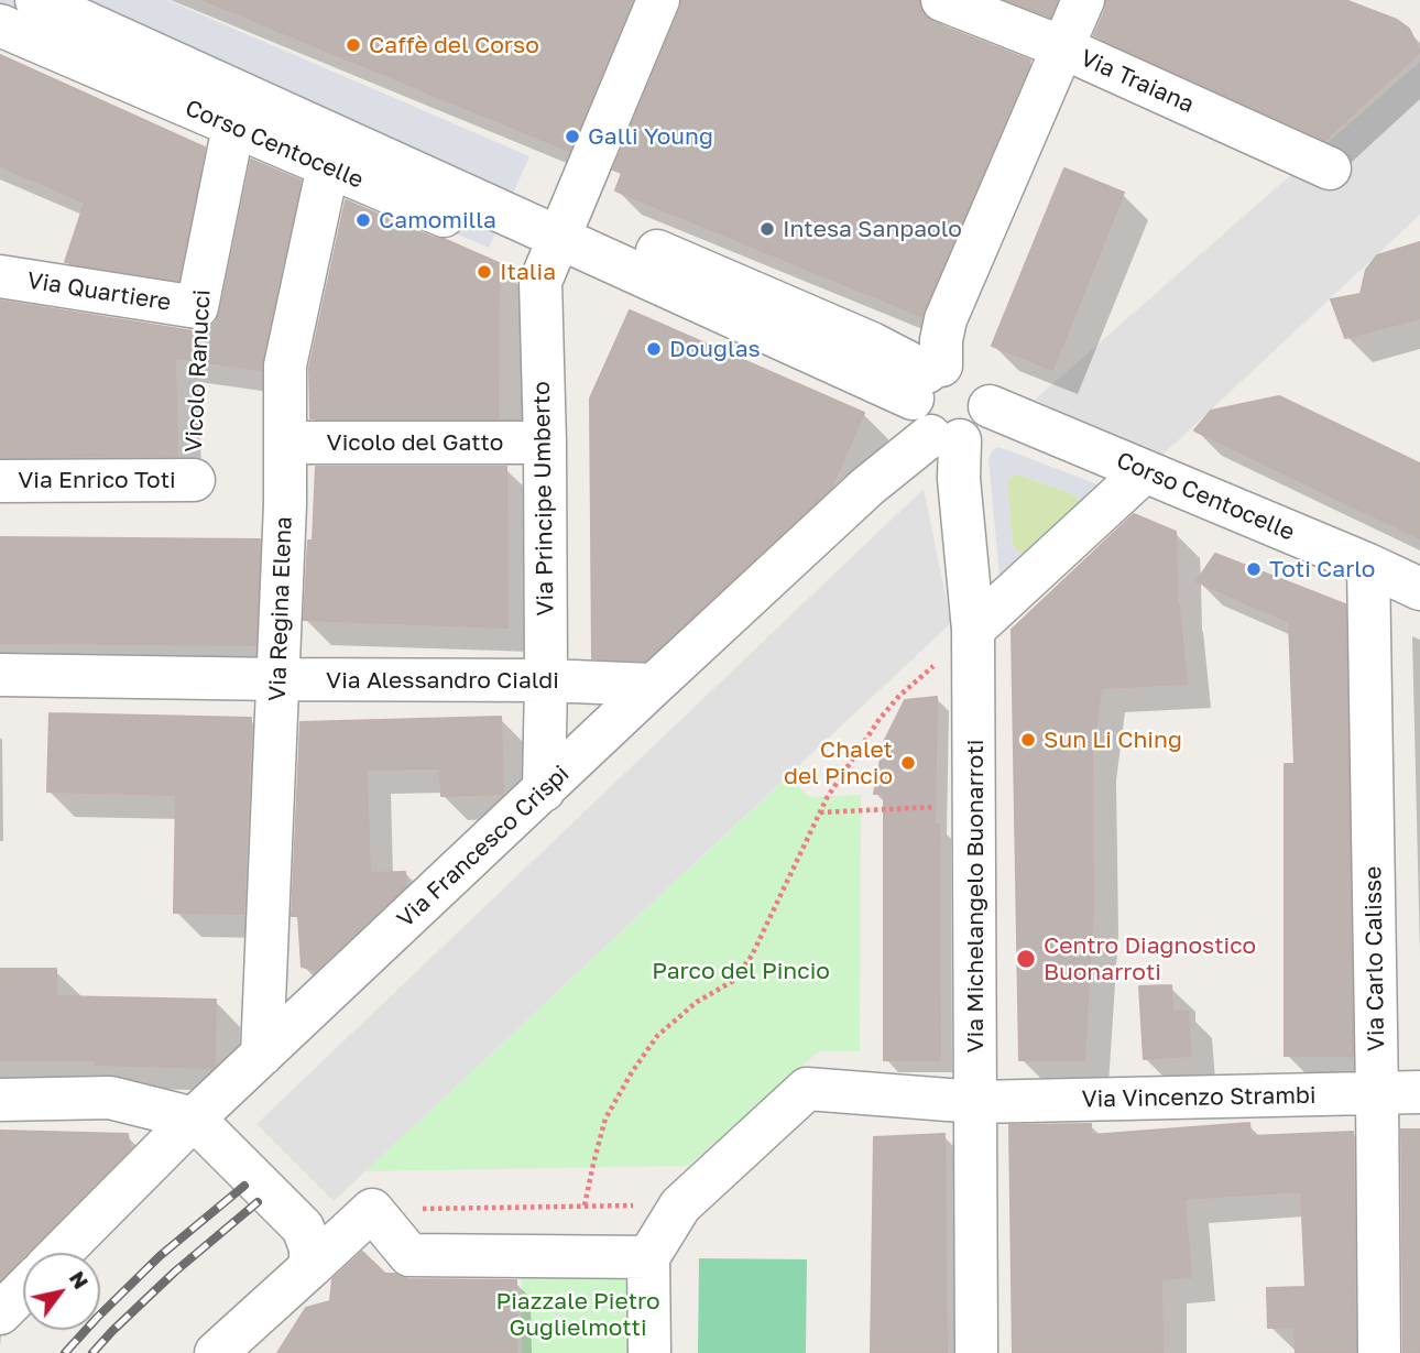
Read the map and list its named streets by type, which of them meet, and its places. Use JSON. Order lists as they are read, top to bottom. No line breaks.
{"streets":{"street":["Via Traiana","Corso Centocelle","Via Quartiere","Vicolo Ranucci","Vicolo del Gatto","Via Enrico Toti","Via Principe Umberto","Via Regina Elena","Via Alessandro Cialdi","Via Francesco Crispi","Via Michelangelo Buonarroti","Via Carlo Calisse","Via Vincenzo Strambi"]},"crossings":[["Corso Centocelle","Vicolo Ranucci"],["Corso Centocelle","Via Principe Umberto"],["Corso Centocelle","Via Regina Elena"],["Corso Centocelle","Via Francesco Crispi"],["Corso Centocelle","Via Michelangelo Buonarroti"],["Corso Centocelle","Via Carlo Calisse"],["Via Quartiere","Vicolo Ranucci"],["Vicolo Ranucci","Via Enrico Toti"],["Vicolo del Gatto","Via Principe Umberto"],["Vicolo del Gatto","Via Regina Elena"],["Via Principe Umberto","Via Alessandro Cialdi"],["Via Principe Umberto","Via Francesco Crispi"],["Via Regina Elena","Via Alessandro Cialdi"],["Via Regina Elena","Via Francesco Crispi"],["Via Alessandro Cialdi","Via Francesco Crispi"],["Via Francesco Crispi","Via Michelangelo Buonarroti"],["Via Michelangelo Buonarroti","Via Vincenzo Strambi"],["Via Carlo Calisse","Via Vincenzo Strambi"]],"parks":["Parco del Pincio","Piazzale Pietro Guglielmotti"],"places":["Caffè del Corso","Galli Young","Camomilla","Intesa Sanpaolo","Italia","Douglas","Toti Carlo","Sun Li Ching","Chalet del Pincio","Centro Diagnostico Buonarroti"],"north":"top right"}
